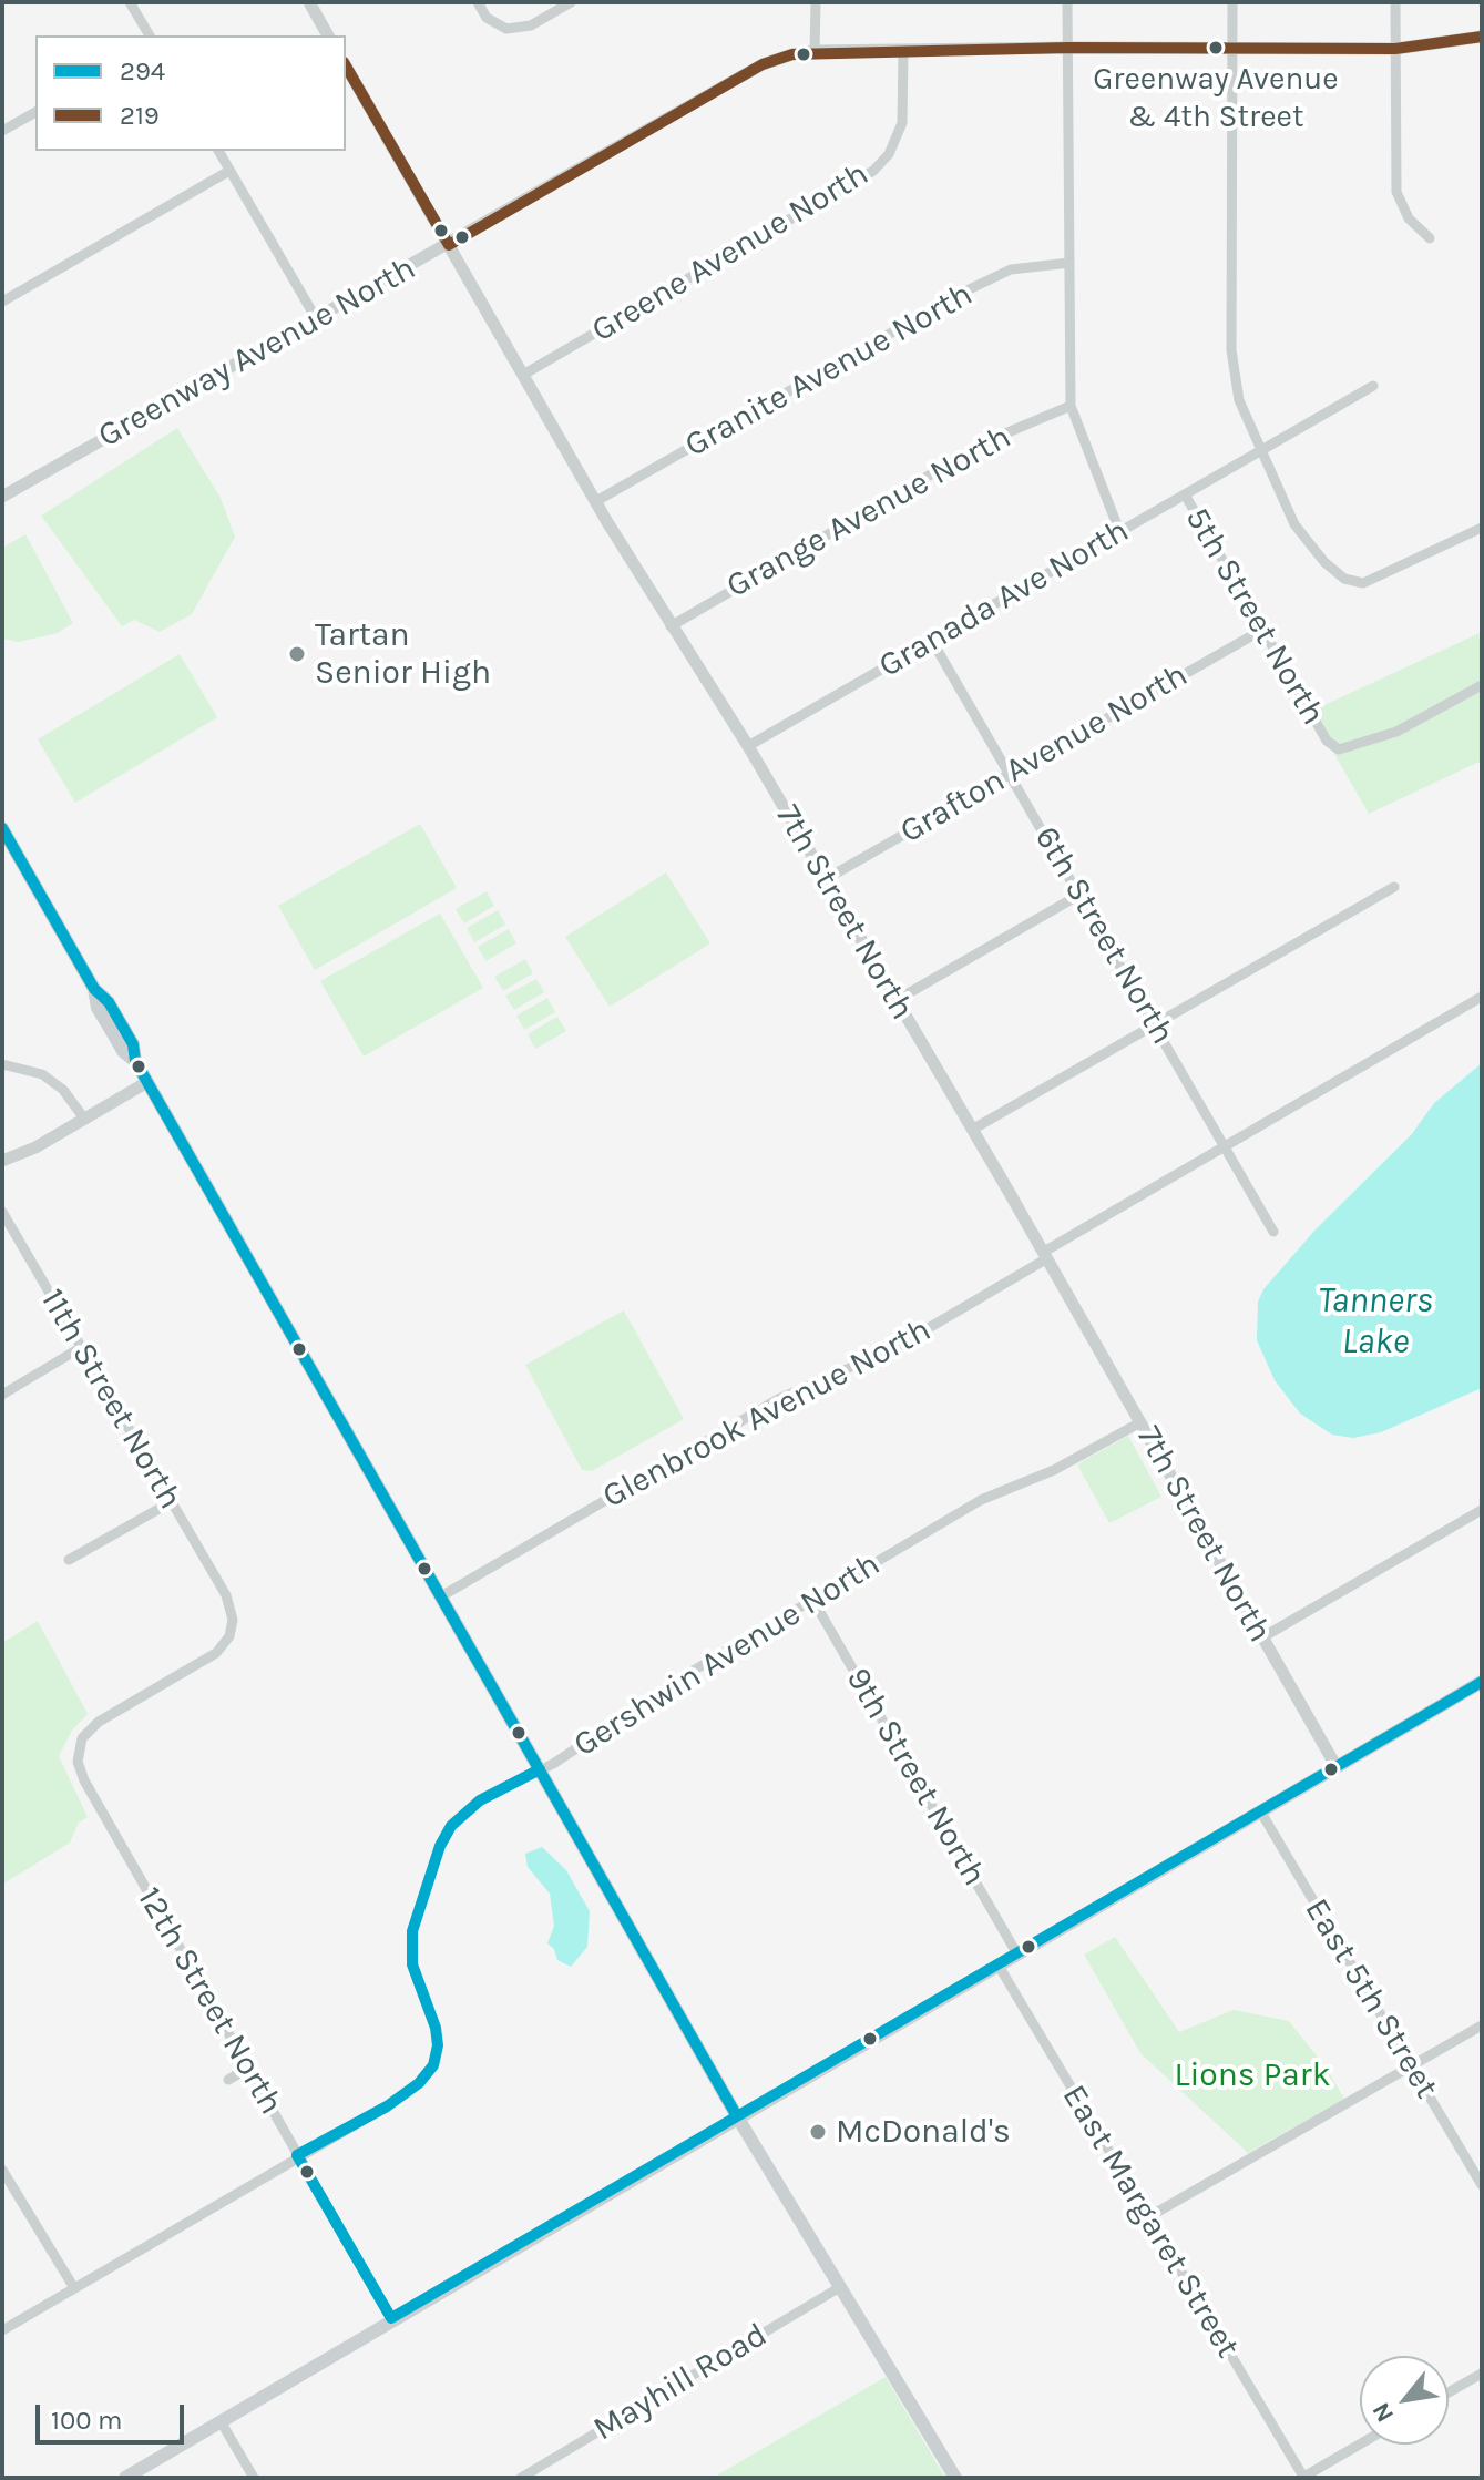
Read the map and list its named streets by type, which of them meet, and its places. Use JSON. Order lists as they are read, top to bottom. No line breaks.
{"streets":{"street":["Greene Avenue North","Greenway Avenue North","Granite Avenue North","Grange Avenue North","Granada Ave North","5th Street North","Grafton Avenue North","7th Street North","6th Street North","11th Street North","Glenbrook Avenue North","Gershwin Avenue North","9th Street North","East 5th Street","12th Street North","East Margaret Street","Mayhill Road"]},"crossings":[["Greene Avenue North","Greenway Avenue North"],["Greene Avenue North","7th Street North"],["Greenway Avenue North","7th Street North"],["Granite Avenue North","7th Street North"],["Grange Avenue North","7th Street North"],["Granada Ave North","5th Street North"],["Granada Ave North","7th Street North"],["Granada Ave North","6th Street North"],["5th Street North","Grafton Avenue North"],["Grafton Avenue North","7th Street North"],["Grafton Avenue North","6th Street North"],["7th Street North","Glenbrook Avenue North"],["7th Street North","Gershwin Avenue North"],["6th Street North","Glenbrook Avenue North"],["11th Street North","12th Street North"],["Gershwin Avenue North","9th Street North"],["Gershwin Avenue North","12th Street North"]],"water":["Tanners Lake"],"parks":["Lions Park"],"places":["Greenway Avenue & 4th Street","Tartan Senior High","McDonald's"],"lines":["transit line 219","transit line 294"],"legend":["294","219"],"scale_bar":"100 m","north":"bottom left"}
